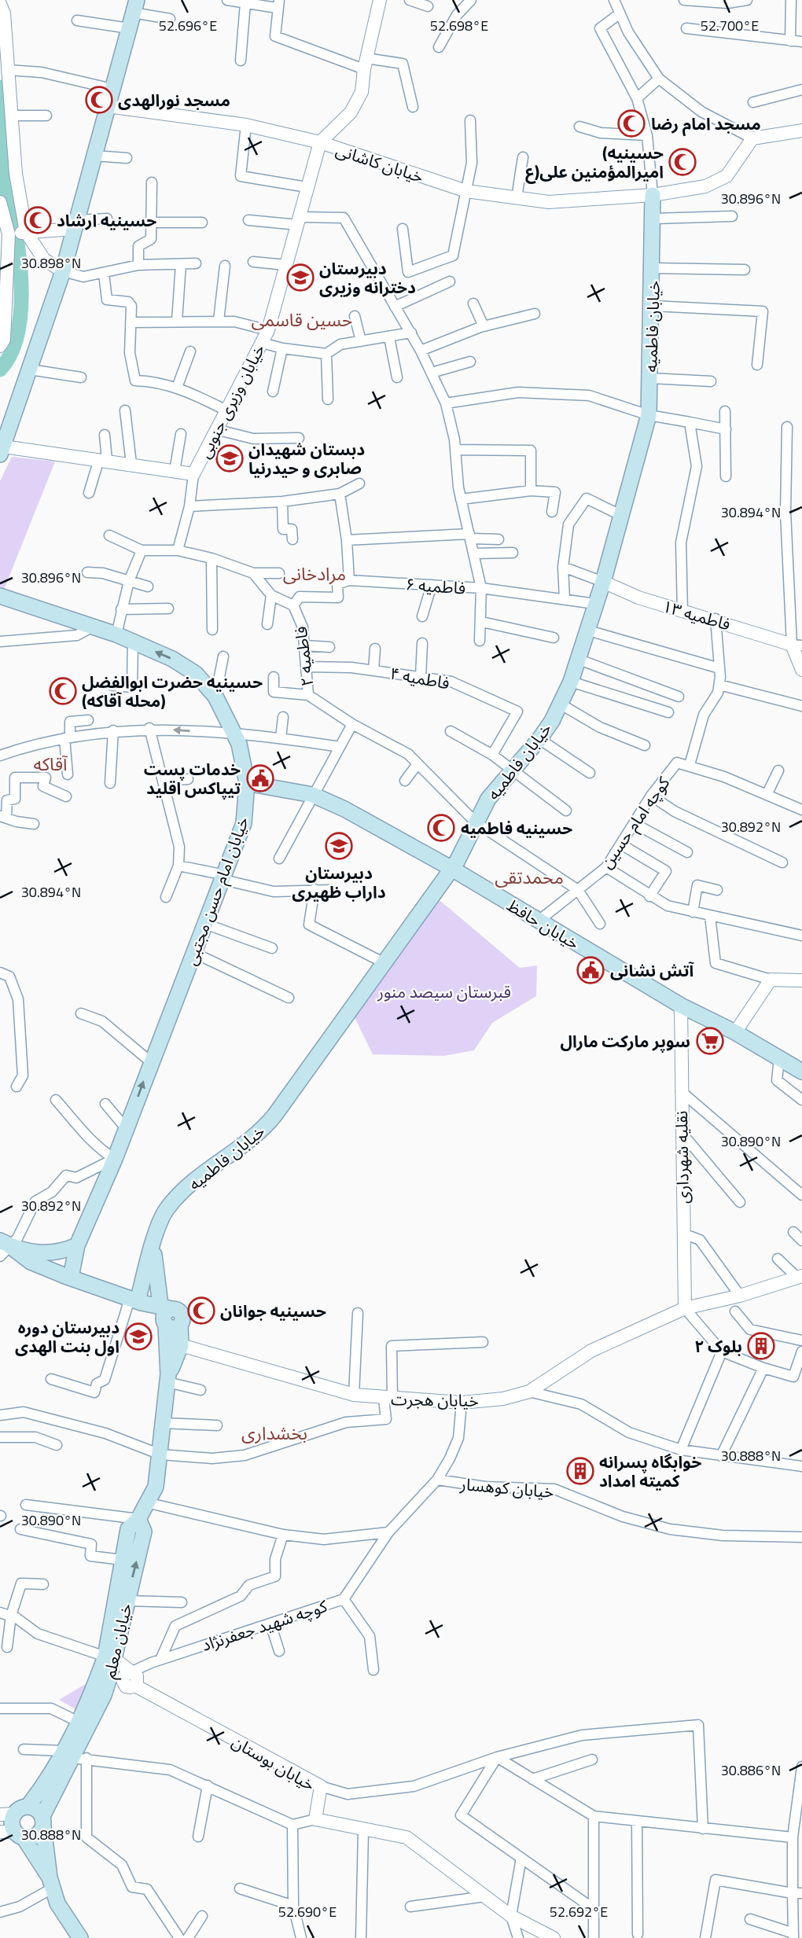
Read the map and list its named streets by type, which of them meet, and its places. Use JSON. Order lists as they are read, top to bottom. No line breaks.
{"streets":{"main road":["خیابان فاطمیه","خیابان امام حسن مجتبی","خیابان حافظ","خیابان معلم"],"street":["خیابان کاشانی","خیابان وزیری جنوبی","فاطمیه ۶","فاطمیه ۱۳","فاطمیه ۲","فاطمیه ۴","کوچه امام حسین","نقلیه شهرداری","خیابان هجرت","خیابان کوهسار","کوچه شهید جعفرنژاد","خیابان بوستان"]},"crossings":[["خیابان کاشانی","خیابان فاطمیه"],["خیابان کاشانی","خیابان وزیری جنوبی"],["خیابان فاطمیه","فاطمیه ۶"],["خیابان فاطمیه","فاطمیه ۱۳"],["خیابان فاطمیه","فاطمیه ۲"],["خیابان فاطمیه","خیابان حافظ"],["فاطمیه ۲","فاطمیه ۴"],["فاطمیه ۲","کوچه امام حسین"],["کوچه امام حسین","خیابان حافظ"],["خیابان امام حسن مجتبی","خیابان حافظ"],["خیابان حافظ","نقلیه شهرداری"],["نقلیه شهرداری","خیابان هجرت"],["خیابان هجرت","کوچه شهید جعفرنژاد"],["خیابان هجرت","خیابان معلم"],["خیابان کوهسار","کوچه شهید جعفرنژاد"],["کوچه شهید جعفرنژاد","خیابان بوستان"],["خیابان معلم","خیابان بوستان"]],"districts":["حسین قاسمی","مرادخانی","آقاکه","محمدتقی","بخشداری"],"parks":["قبرستان سیصد منور"],"places":{"mosque":["مسجد نورالهدی","مسجد امام رضا","(حسینیه امیرالمؤمنین علی(ع","حسینیه ارشاد","حسینیه حضرت ابوالفضل (محله آقاکه)","حسینیه فاطمیه","حسینیه جوانان"],"school or university":["دبیرستان دخترانه وزیری","دبستان شهیدان صابری و حیدرنیا","دبیرستان داراب ظهیری","دبیرستان دوره اول بنت الهدی"],"public building":["خدمات پست تیپاکس اقلید","آتش نشانی"],"supermarket":["سوپر مارکت مارال"],"building":["بلوک ۲","خوابگاه پسرانه کمیته امداد"]},"coordinates":["52.698°E","52.696°E","52.700°E","30.896°N","30.898°N","30.894°N","30.892°N","30.890°N","30.888°N","30.886°N","52.690°E","52.692°E"]}
